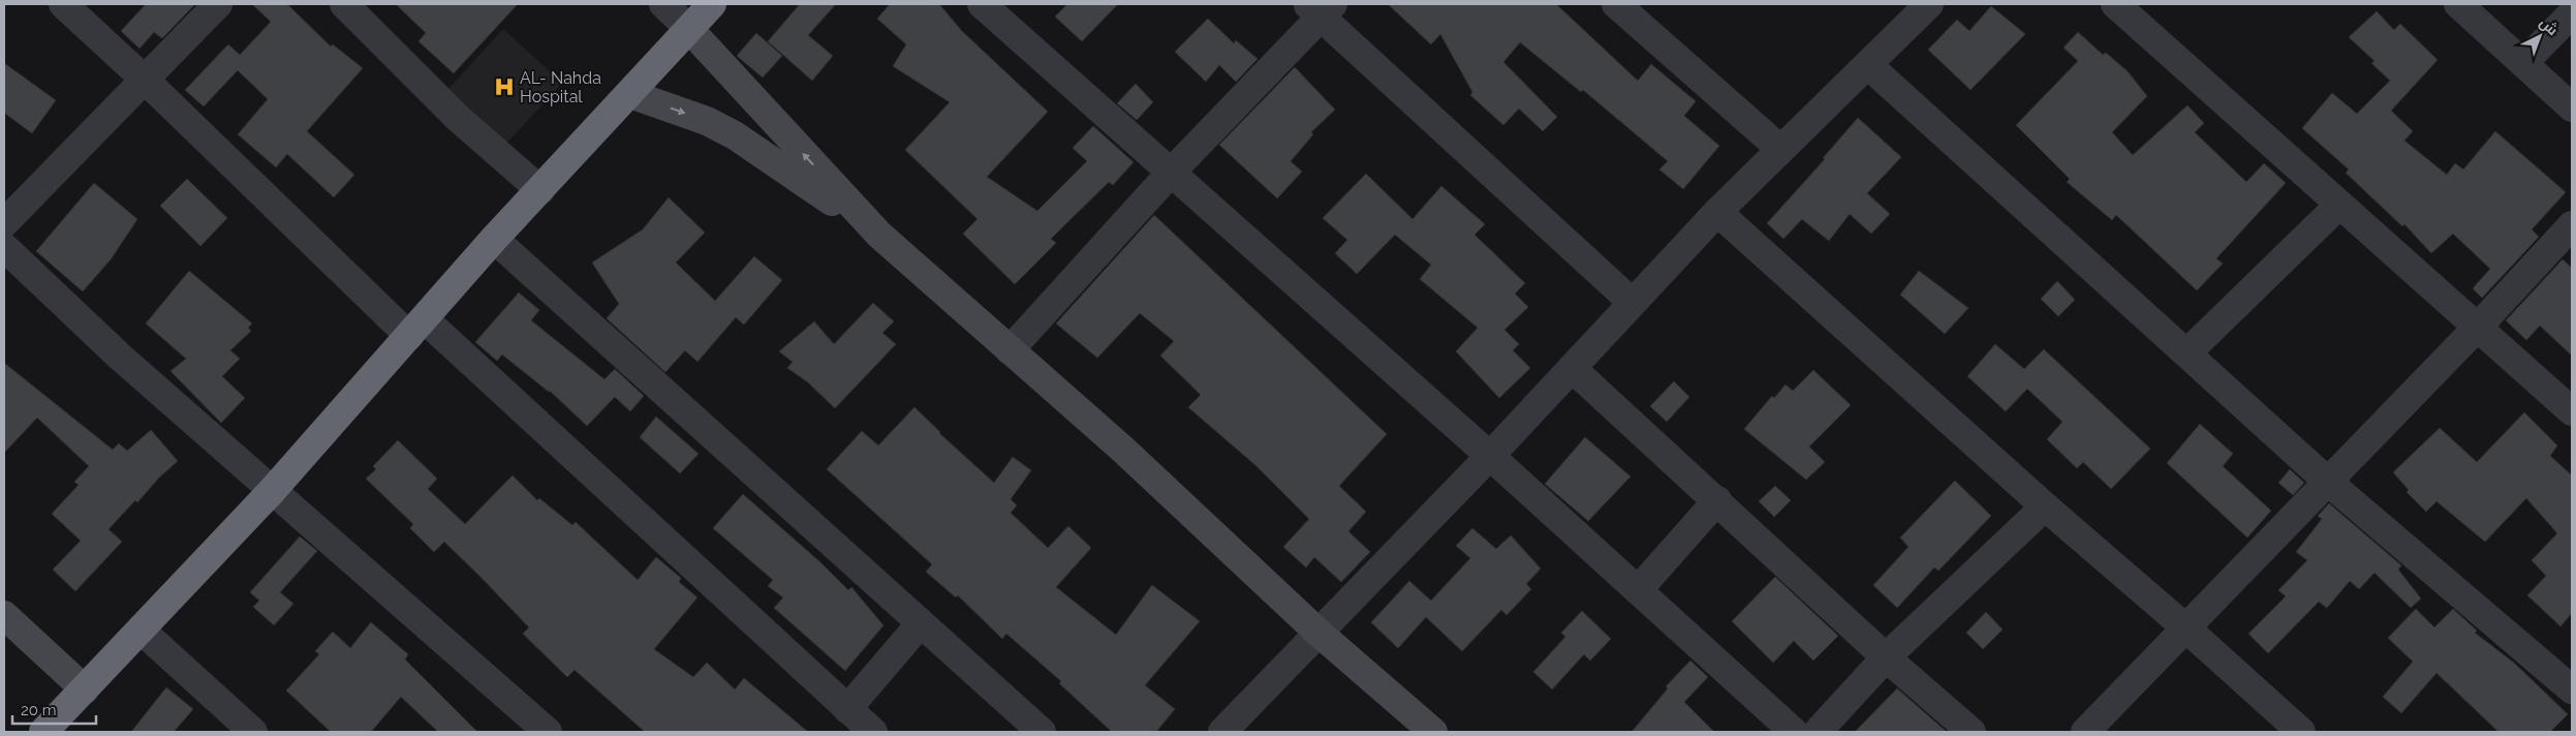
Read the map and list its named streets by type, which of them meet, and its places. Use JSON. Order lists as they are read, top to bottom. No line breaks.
{"places":{"hospital":["AL- Nahda Hospital"]},"scale_bar":"20 m","north":"top right"}
